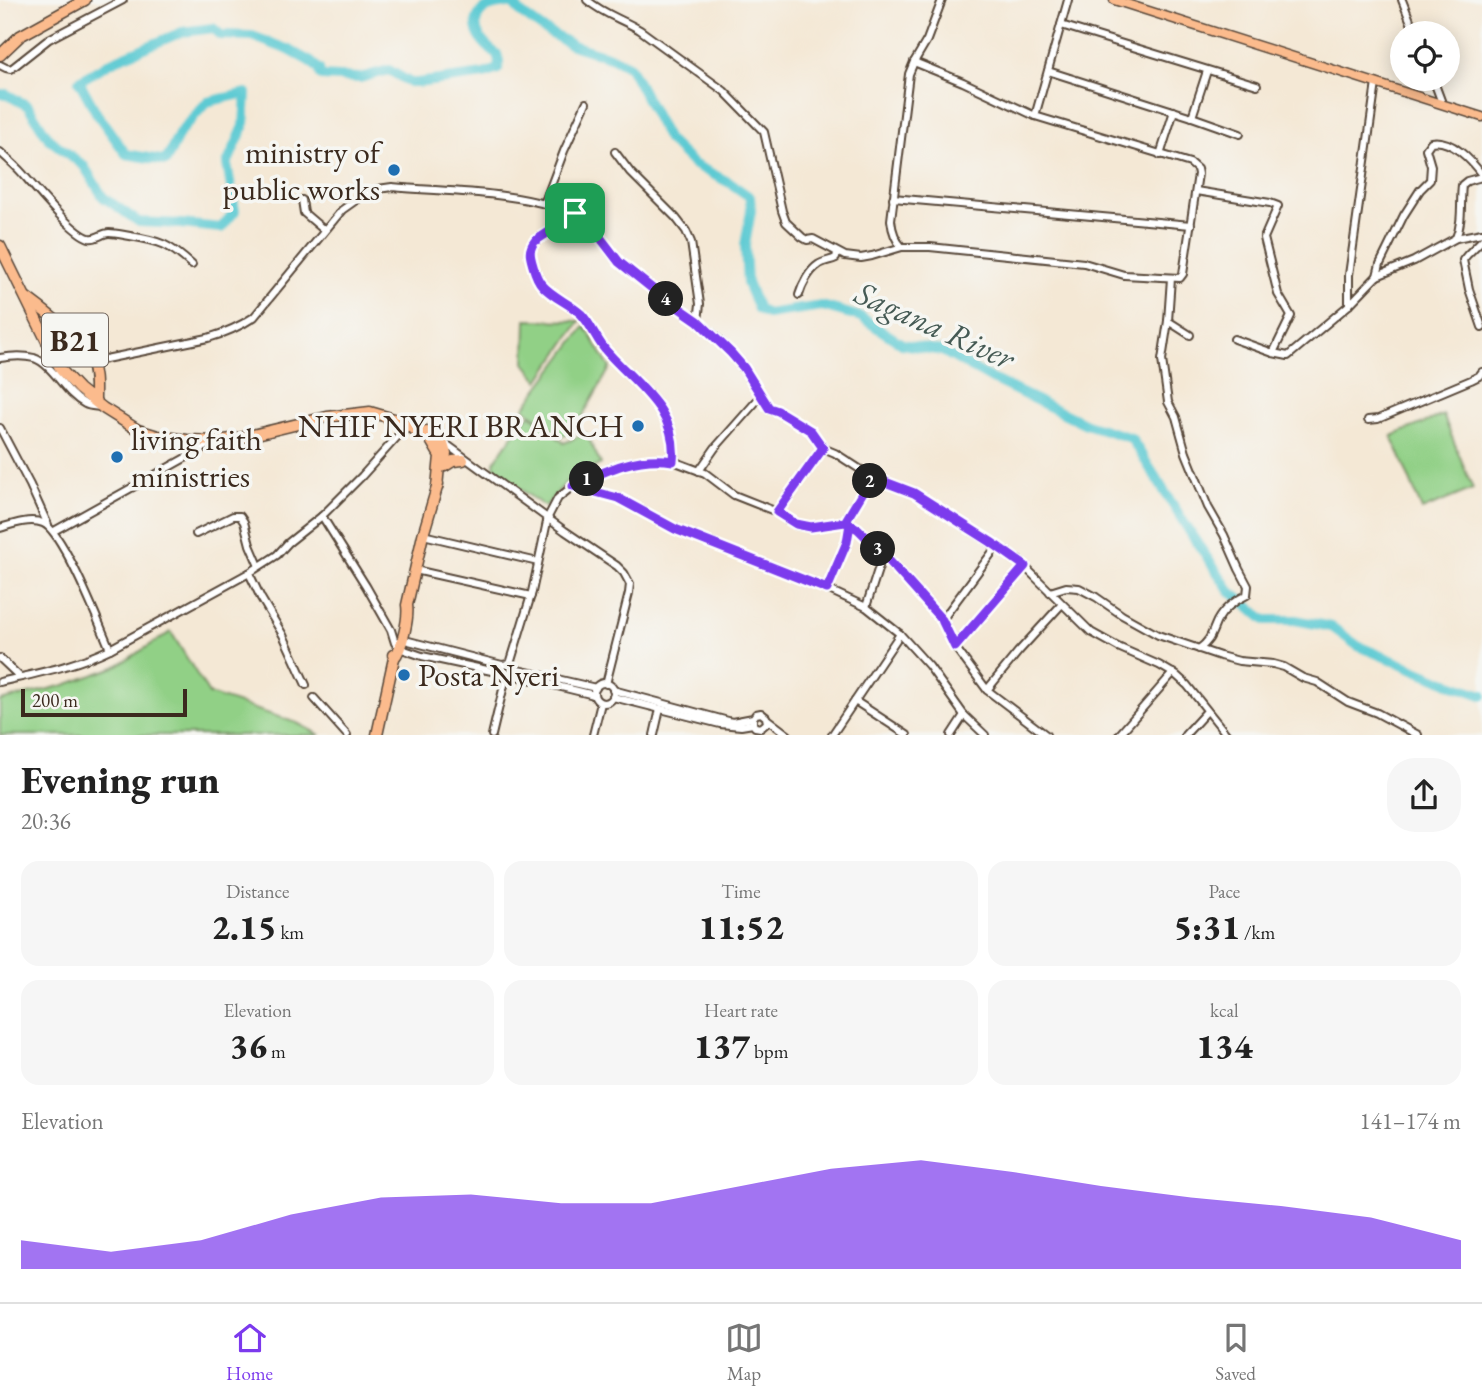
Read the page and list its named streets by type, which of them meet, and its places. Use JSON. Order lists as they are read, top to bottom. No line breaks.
{"streets":{"highway":["B21"]},"water":["Sagana River"],"places":["ministry of public works","NHIF NYERI BRANCH","living faith ministries","Posta Nyeri"],"scale_bar":"200 m","page":{"pins":["4","1","2","3"],"scale":"200 m","heading":["Evening run","20:36"],"stats":[["Distance","2.15 km"],["Time","11:52"],["Pace","5:31 /km"],["Elevation","36 m"],["Heart rate","137 bpm"],["kcal","134"]],"chart":["Elevation","141–174 m"],"tabs":["Home","Map","Saved"]}}
